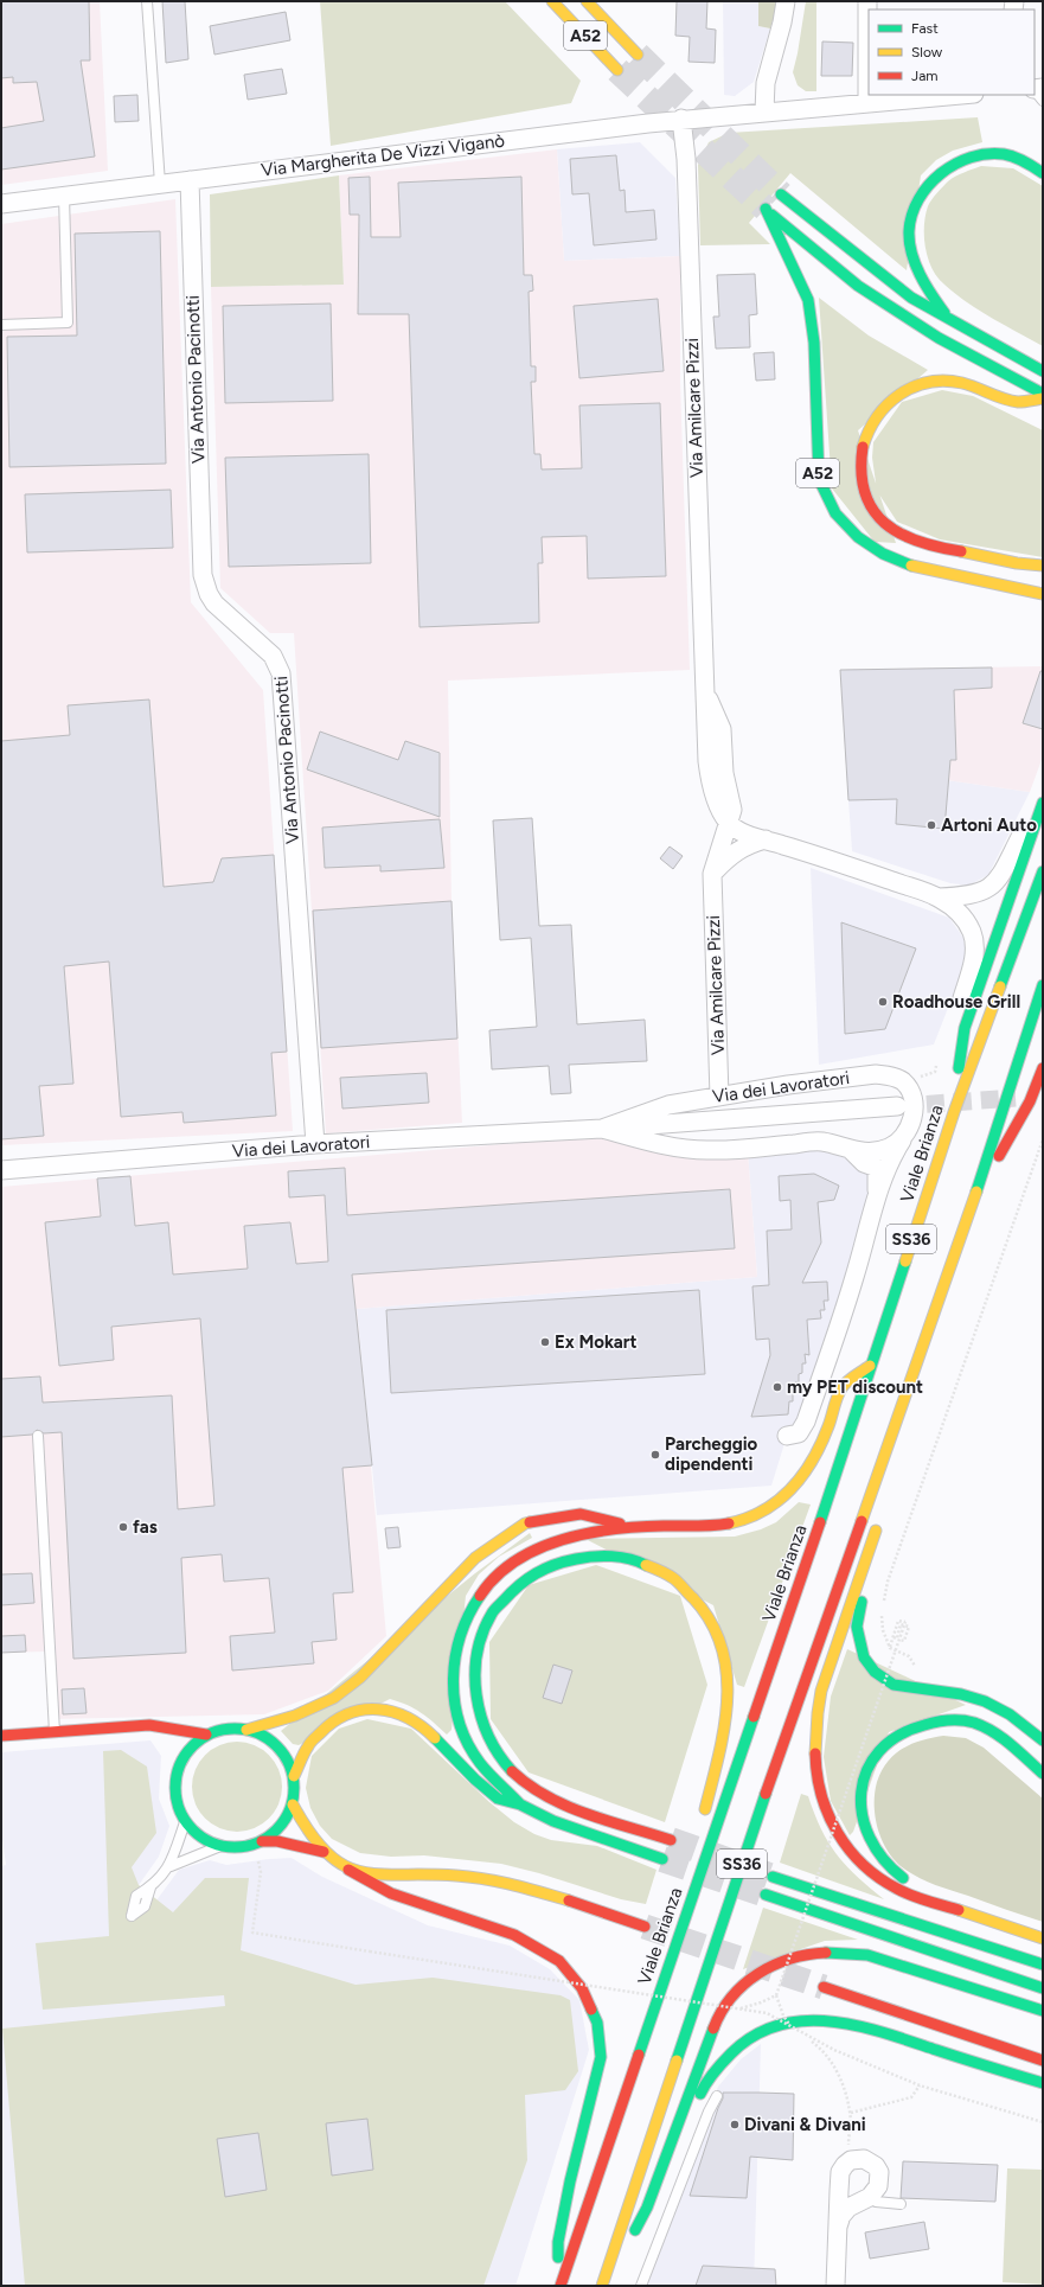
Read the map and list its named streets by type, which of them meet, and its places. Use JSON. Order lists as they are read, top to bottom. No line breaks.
{"streets":{"main road":["A52","Viale Brianza","SS36"],"street":["Via Margherita De Vizzi Viganò","Via Antonio Pacinotti","Via Amilcare Pizzi","Via dei Lavoratori"]},"crossings":[["Via Margherita De Vizzi Viganò","Via Antonio Pacinotti"],["Via Margherita De Vizzi Viganò","Via Amilcare Pizzi"],["Via Antonio Pacinotti","Via dei Lavoratori"],["Via Amilcare Pizzi","Via dei Lavoratori"]],"places":["Artoni Auto","Roadhouse Grill","Ex Mokart","my PET discount","Parcheggio dipendenti","fas","Divani & Divani"],"legend":["Fast","Slow","Jam"]}
